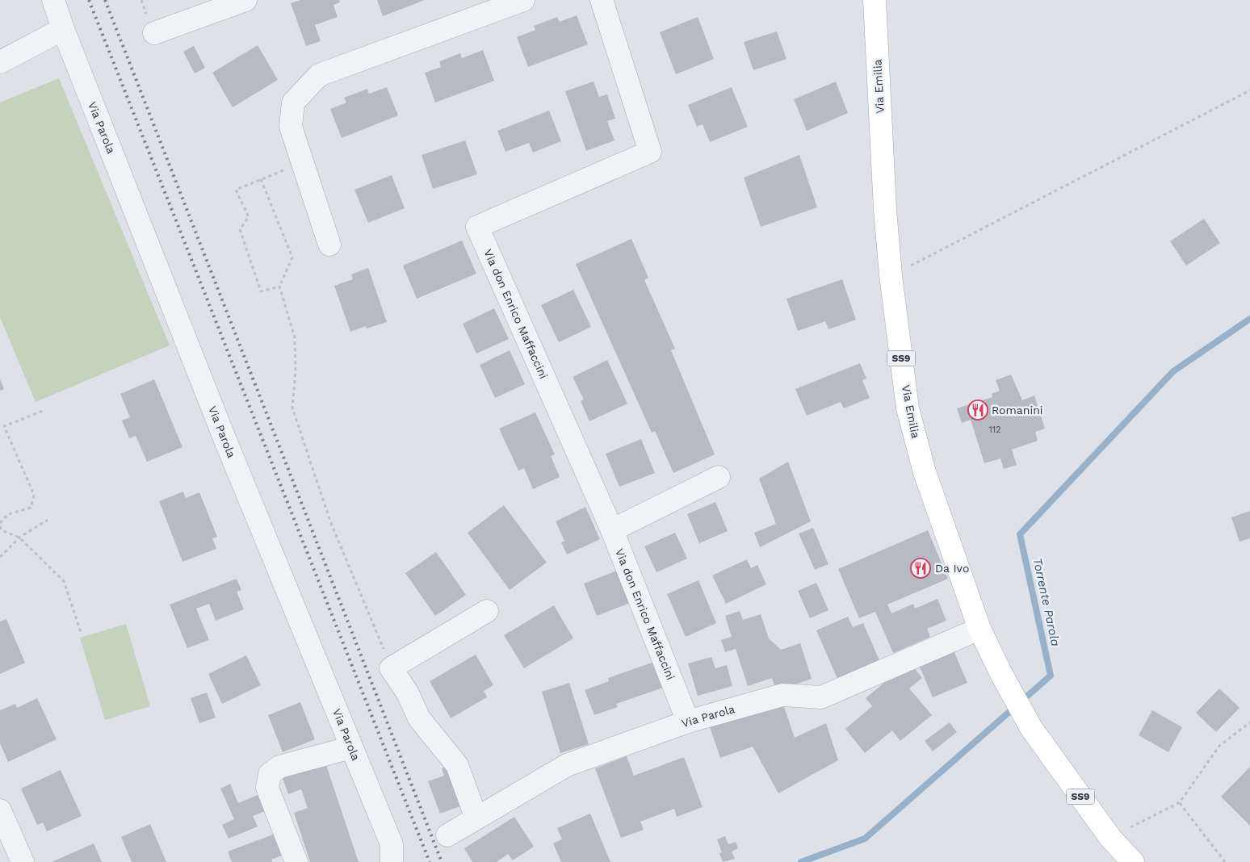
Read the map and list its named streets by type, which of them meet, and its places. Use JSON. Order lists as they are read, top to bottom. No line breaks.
{"streets":{"main road":["Via Emilia","SS9"],"street":["Via Parola","Via don Enrico Maffaccini"]},"crossings":[["Via Emilia","Via Parola"],["Via Emilia","SS9"],["Via Parola","Via don Enrico Maffaccini"]],"water":["Torrente Parola"],"places":{"restaurant":["Romanini","Da Ivo"]},"house_numbers":["112"]}
